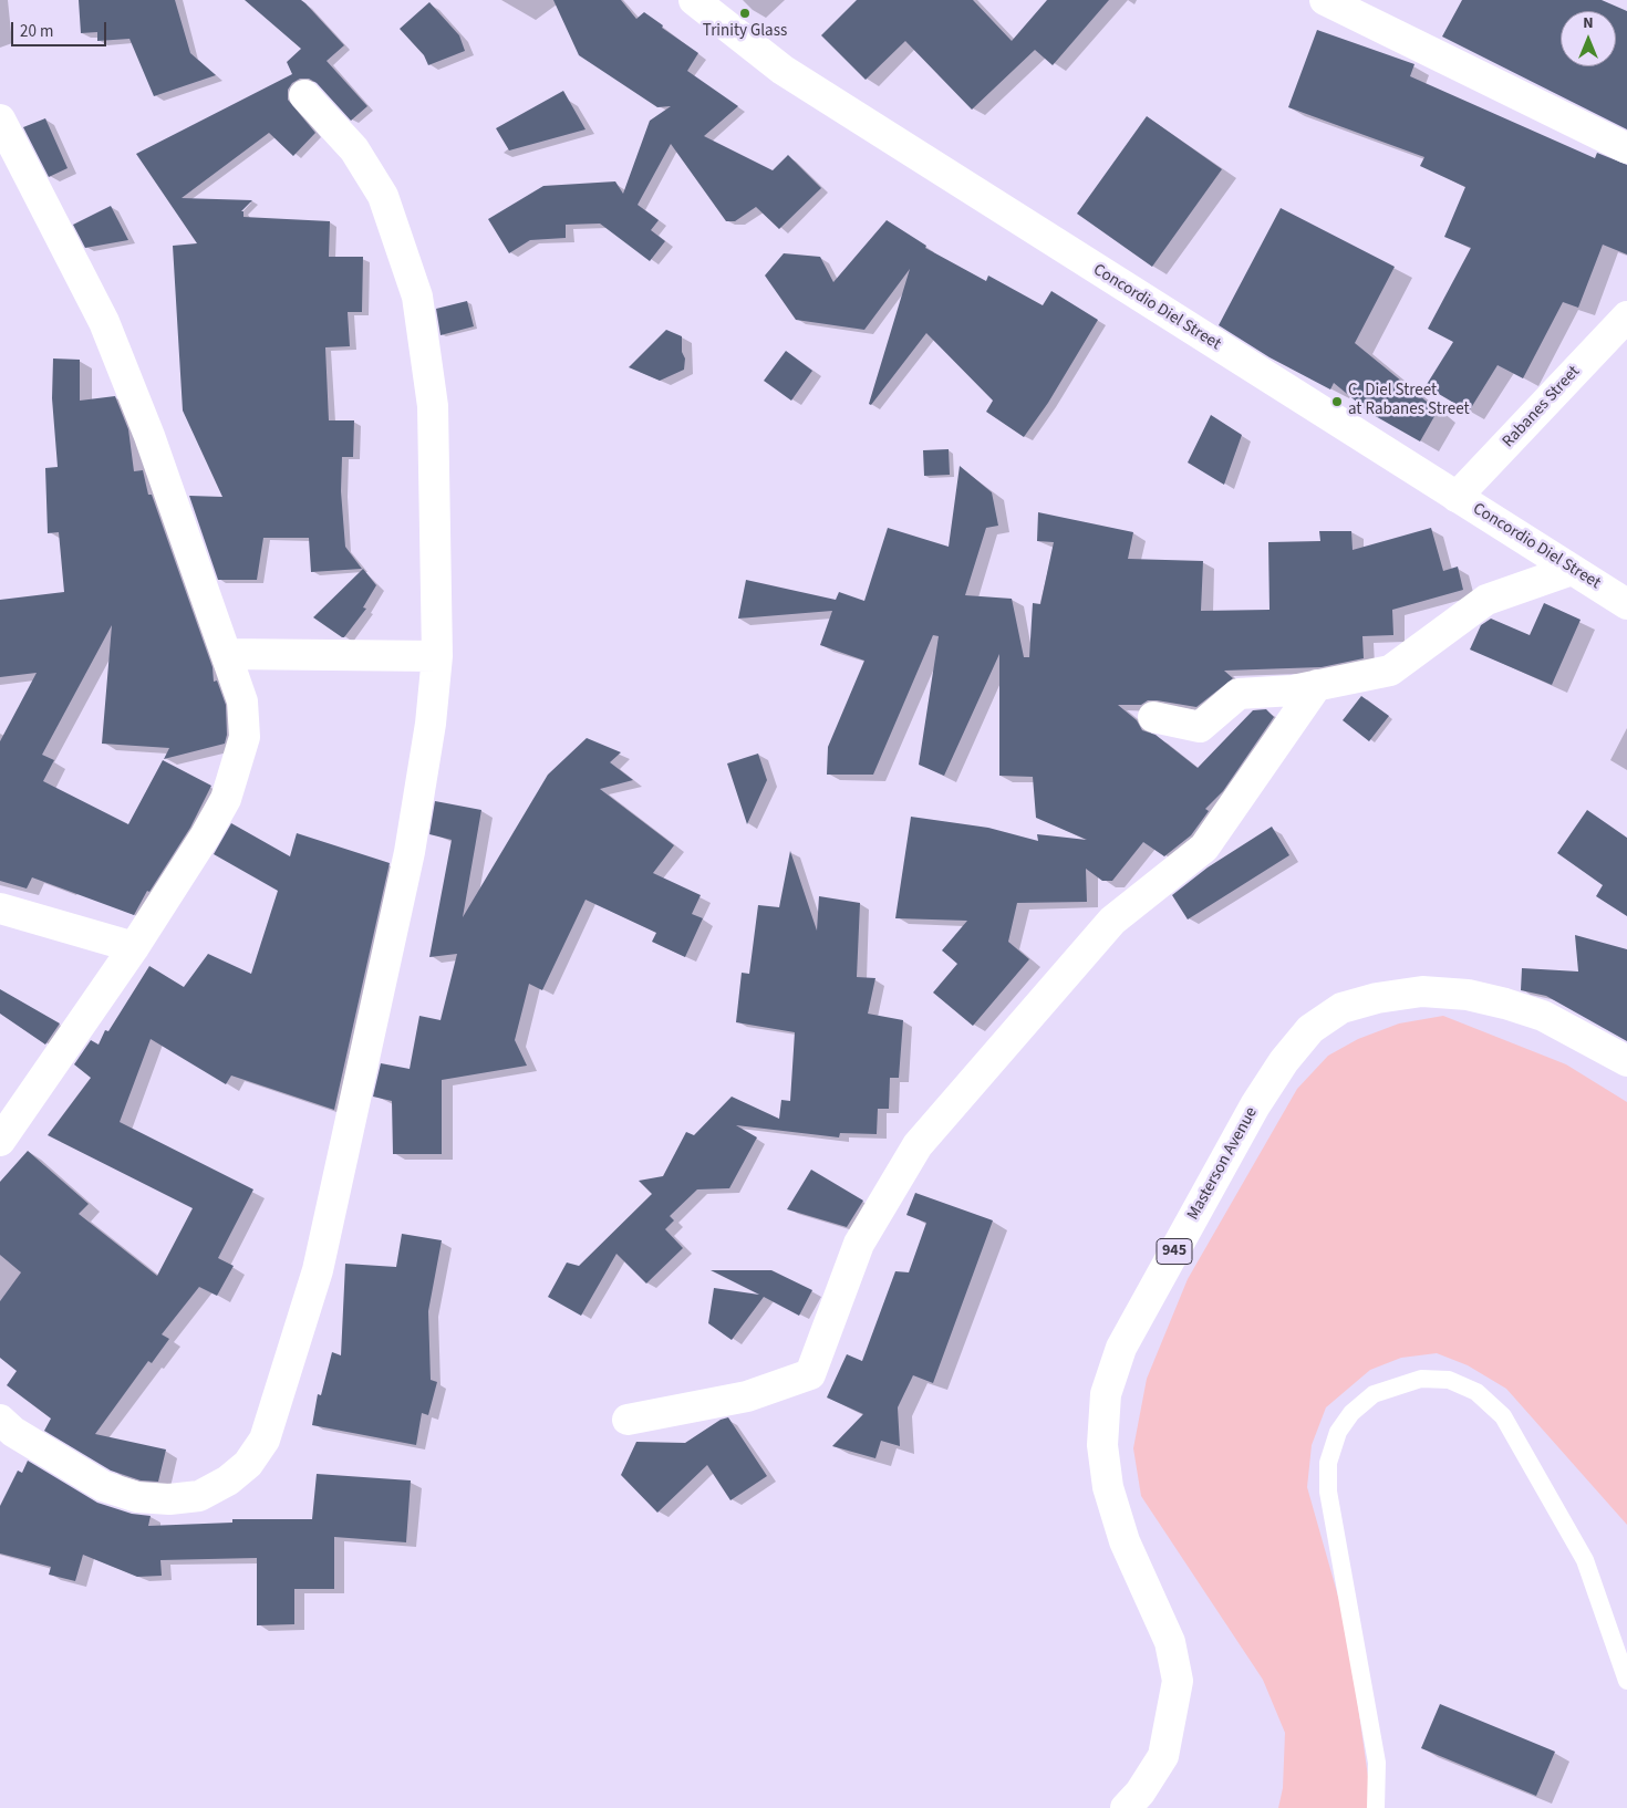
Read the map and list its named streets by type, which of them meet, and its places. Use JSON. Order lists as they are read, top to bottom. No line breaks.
{"streets":{"street":["Concordio Diel Street","Rabanes Street","Masterson Avenue","945"]},"crossings":[["Concordio Diel Street","Rabanes Street"]],"places":["Trinity Glass","C. Diel Street at Rabanes Street"],"scale_bar":"20 m","north":"top"}
